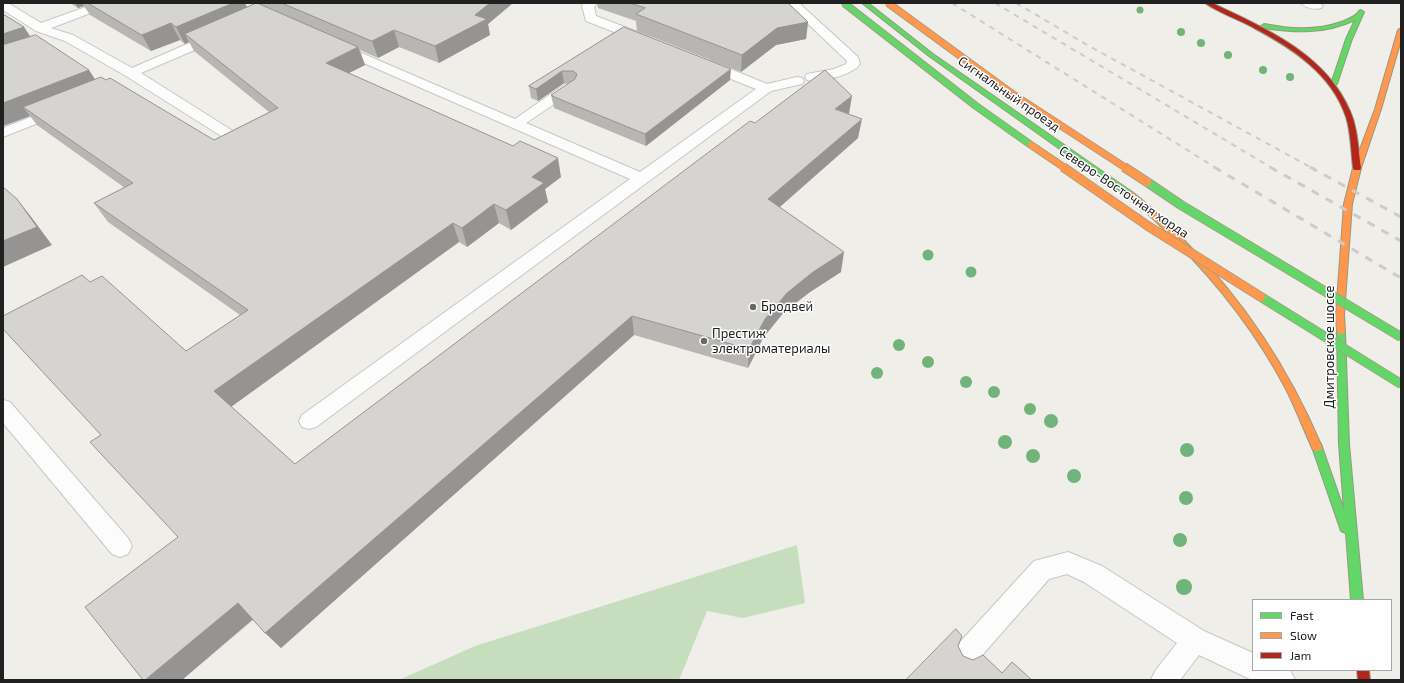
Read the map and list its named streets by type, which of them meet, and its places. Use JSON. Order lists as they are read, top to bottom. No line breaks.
{"streets":{"main road":["Сигнальный проезд","Северо-Восточная хорда","Дмитровское шоссе"]},"crossings":[["Сигнальный проезд","Дмитровское шоссе"]],"places":["Бродвей","Престиж электроматериалы"],"legend":["Fast","Slow","Jam"]}
